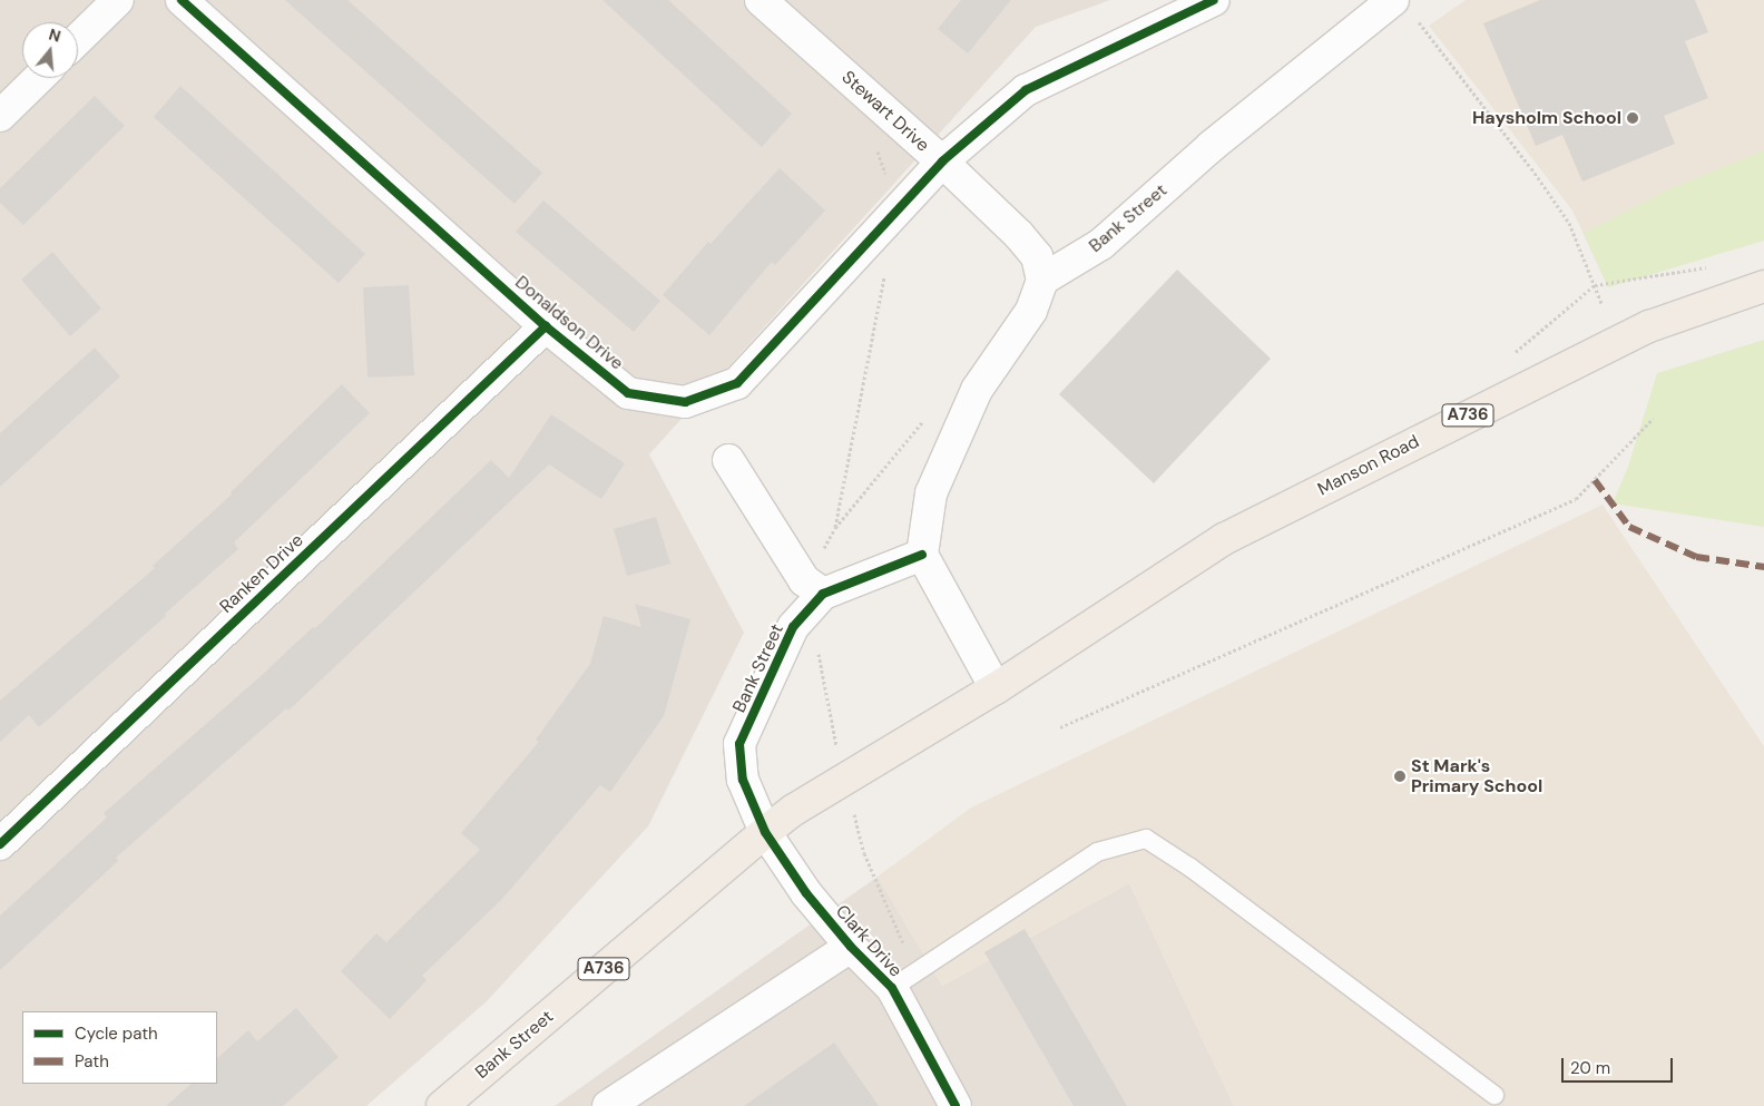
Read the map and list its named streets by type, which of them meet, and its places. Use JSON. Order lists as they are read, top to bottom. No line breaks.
{"streets":{"main road":["Bank Street","A736","Manson Road"],"street":["Stewart Drive","Donaldson Drive","Ranken Drive","Clark Drive"]},"crossings":[["Stewart Drive","Bank Street"],["Stewart Drive","Donaldson Drive"],["Bank Street","Manson Road"],["Bank Street","Clark Drive"],["Donaldson Drive","Ranken Drive"]],"places":["Haysholm School","St Mark's Primary School"],"legend":["Cycle path","Path"],"scale_bar":"20 m","north":"top"}
